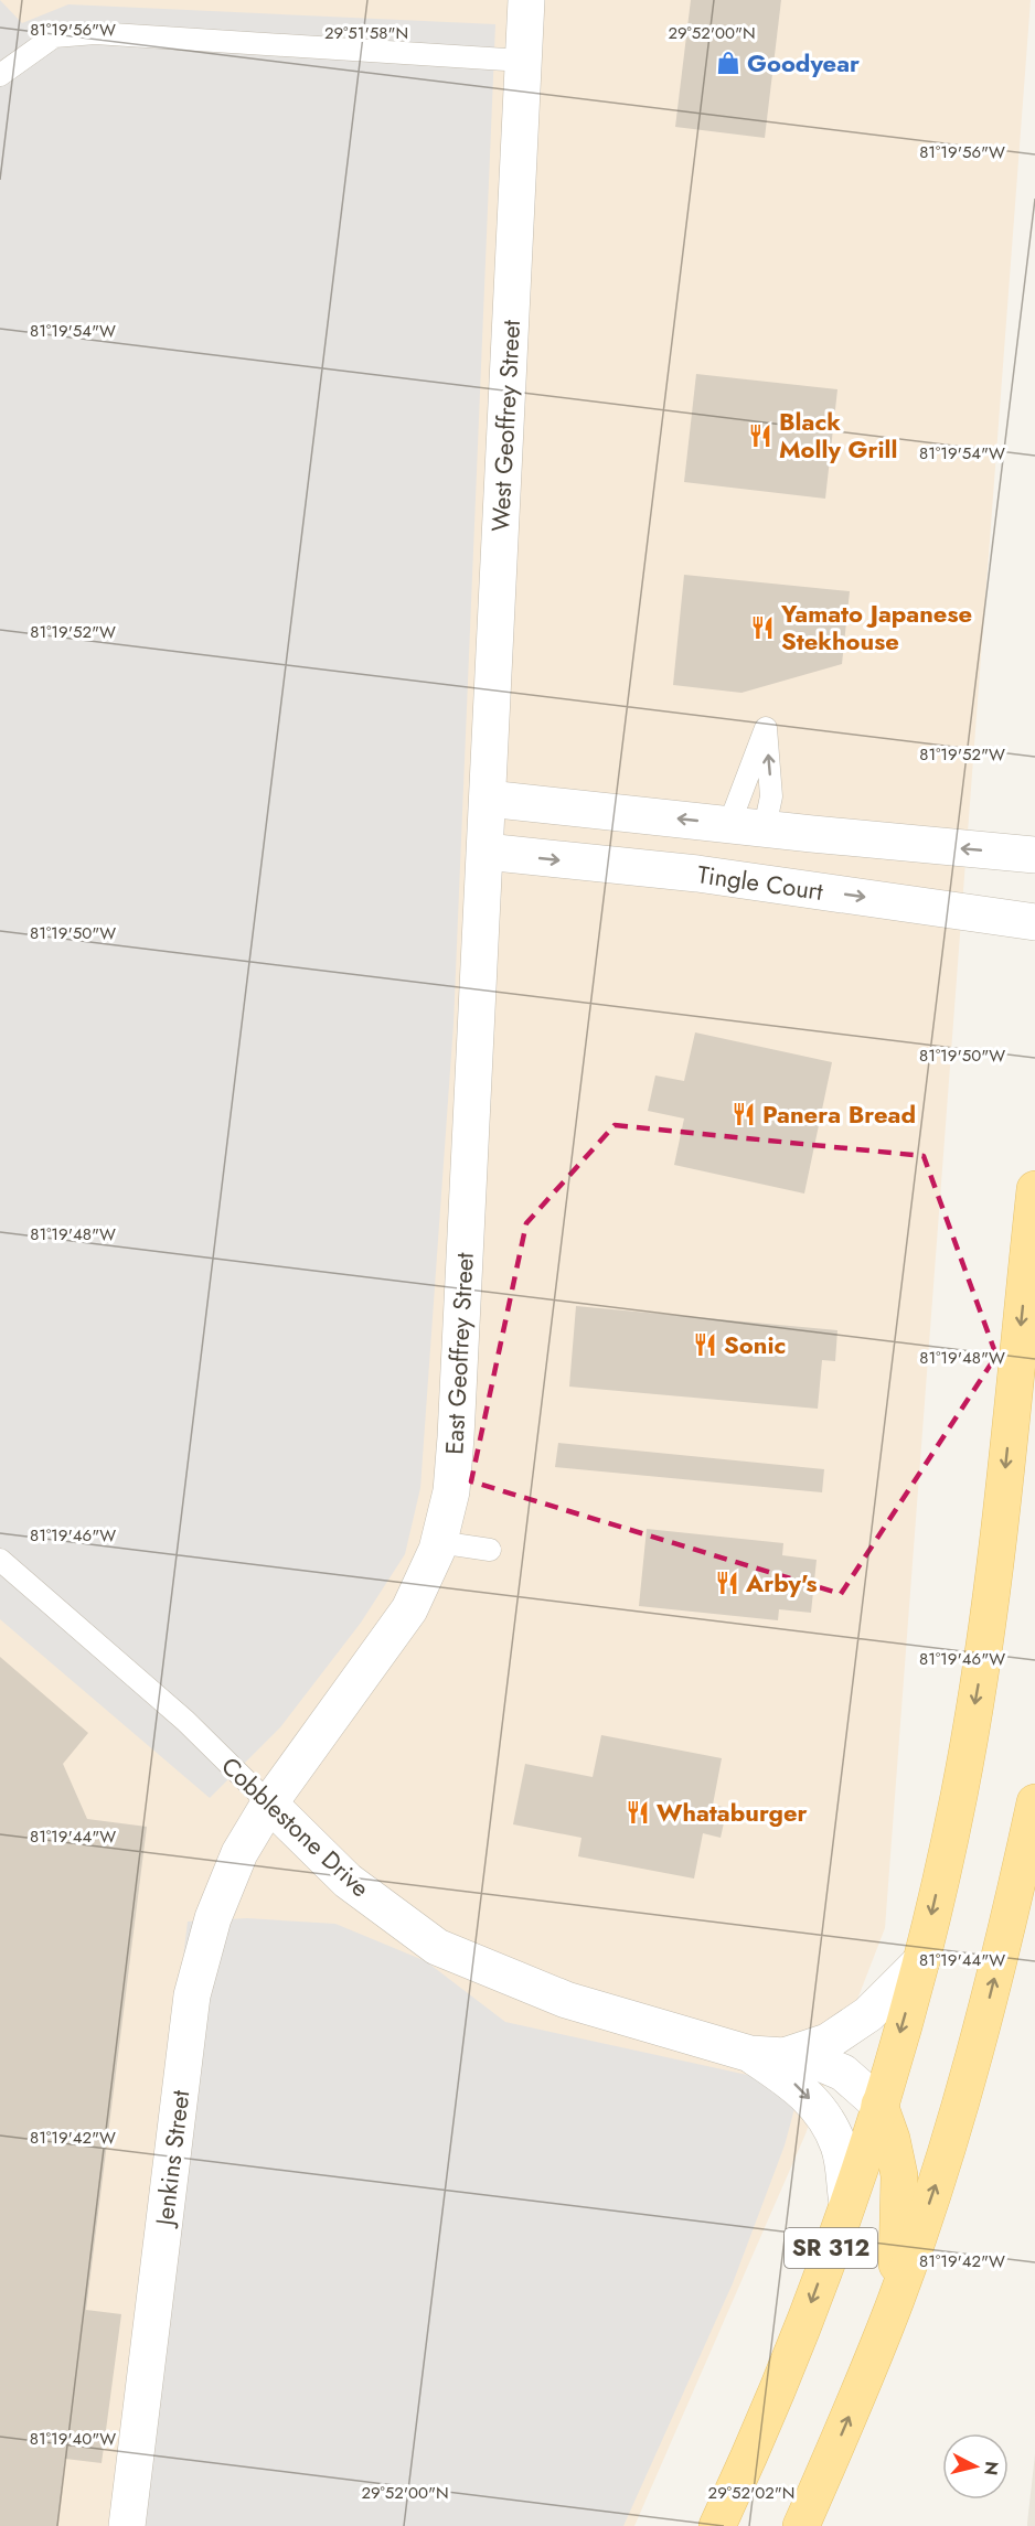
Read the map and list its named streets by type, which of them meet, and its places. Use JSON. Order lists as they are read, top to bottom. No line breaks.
{"streets":{"main road":["SR 312"],"street":["West Geoffrey Street","Tingle Court","East Geoffrey Street","Cobblestone Drive","Jenkins Street"]},"crossings":[["West Geoffrey Street","Tingle Court"],["West Geoffrey Street","East Geoffrey Street"],["Tingle Court","East Geoffrey Street"],["East Geoffrey Street","Cobblestone Drive"],["East Geoffrey Street","Jenkins Street"],["Cobblestone Drive","Jenkins Street"],["Cobblestone Drive","SR 312"]],"places":{"shop":["Goodyear"],"restaurant":["Black Molly Grill","Yamato Japanese Stekhouse","Panera Bread","Sonic","Arby's","Whataburger"]},"north":"right","coordinates":["81°19'56\"W","29°51'58\"N","29°52'00\"N","81°19'54\"W","81°19'52\"W","81°19'50\"W","81°19'48\"W","81°19'46\"W","81°19'44\"W","81°19'42\"W","81°19'40\"W","29°52'02\"N"]}
